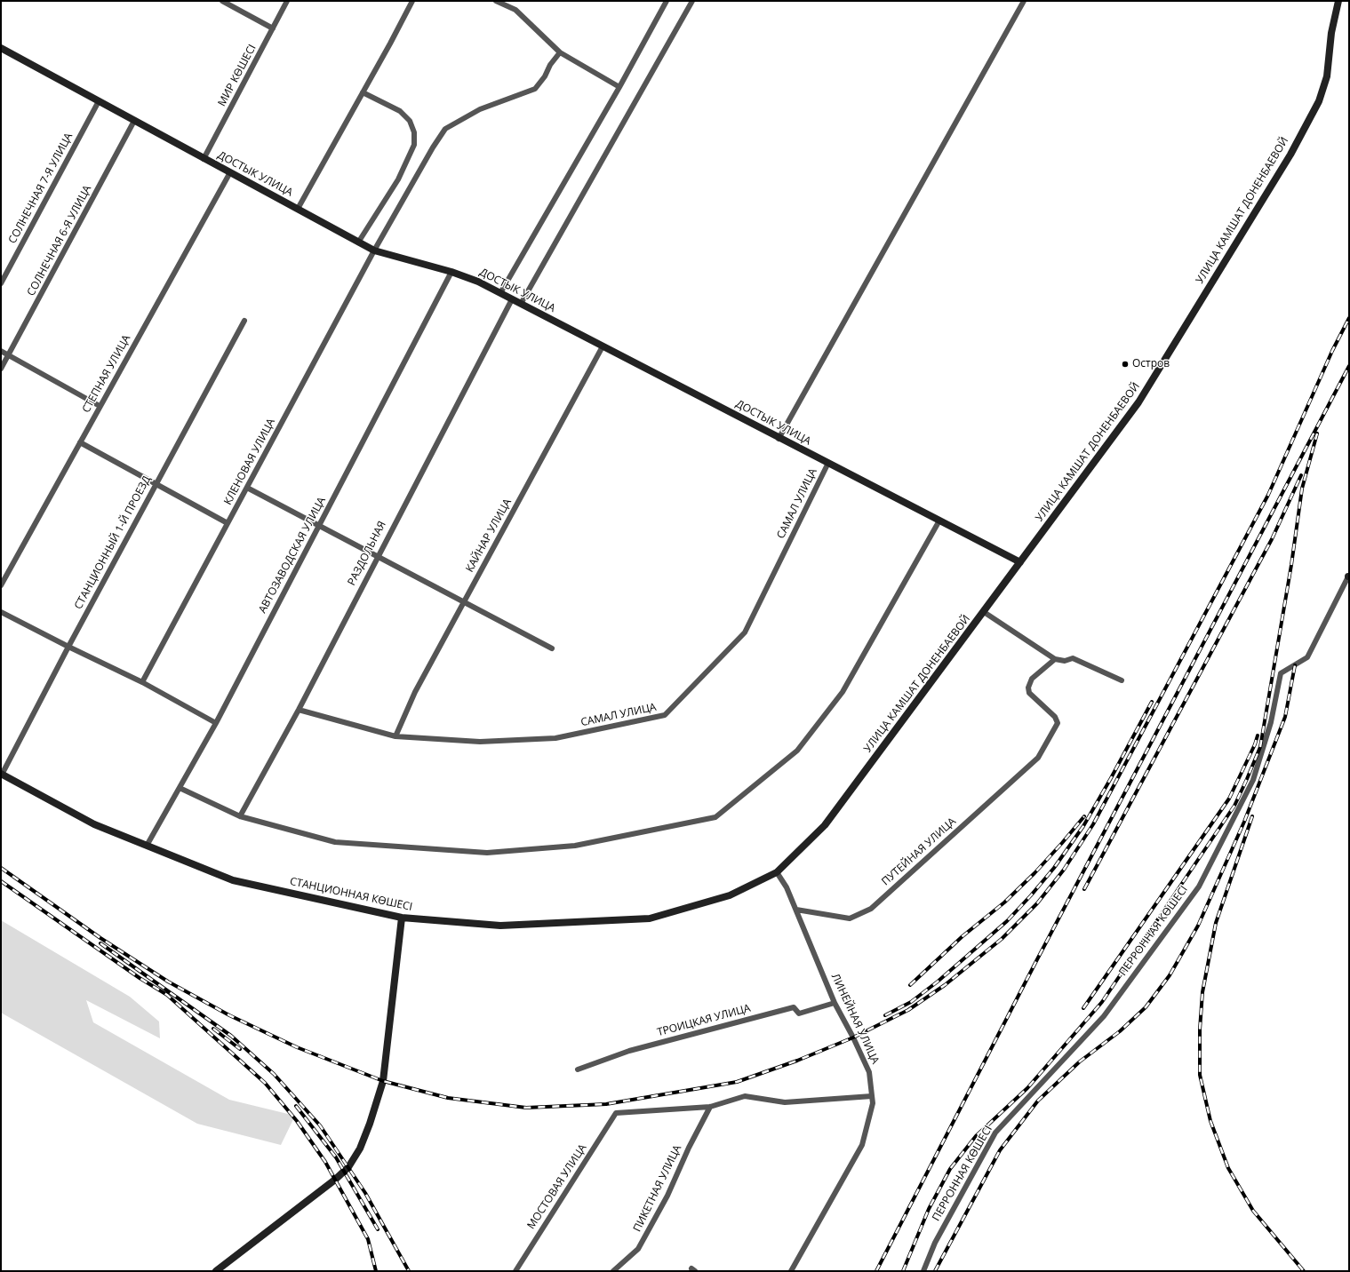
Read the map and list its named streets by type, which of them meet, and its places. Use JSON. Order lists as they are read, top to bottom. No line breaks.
{"streets":{"street":["МИР КӨШЕСІ","ДОСТЫК УЛИЦА","СОЛНЕЧНАЯ 7-Я УЛИЦА","УЛИЦА КАМШАТ ДОНЕНБАЕВОЙ","СОЛНЕЧНАЯ 6-Я УЛИЦА","СТЕПНАЯ УЛИЦА","КЛЕНОВАЯ УЛИЦА","САМАЛ УЛИЦА","КАЙНАР УЛИЦА","СТАНЦИОННЫЙ 1-Й ПРОЕЗД","РАЗДОЛЬНАЯ","АВТОЗАВОДСКАЯ УЛИЦА","ПУТЕЙНАЯ УЛИЦА","СТАНЦИОННАЯ КӨШЕСІ","ПЕРРОННАЯ КӨШЕСІ","ЛИНЕЙНАЯ УЛИЦА","ТРОИЦКАЯ УЛИЦА","МОСТОВАЯ УЛИЦА","ПИКЕТНАЯ УЛИЦА"]},"crossings":[["МИР КӨШЕСІ","ДОСТЫК УЛИЦА"],["ДОСТЫК УЛИЦА","СОЛНЕЧНАЯ 7-Я УЛИЦА"],["ДОСТЫК УЛИЦА","УЛИЦА КАМШАТ ДОНЕНБАЕВОЙ"],["ДОСТЫК УЛИЦА","СОЛНЕЧНАЯ 6-Я УЛИЦА"],["ДОСТЫК УЛИЦА","СТЕПНАЯ УЛИЦА"],["ДОСТЫК УЛИЦА","КЛЕНОВАЯ УЛИЦА"],["ДОСТЫК УЛИЦА","САМАЛ УЛИЦА"],["ДОСТЫК УЛИЦА","КАЙНАР УЛИЦА"],["ДОСТЫК УЛИЦА","РАЗДОЛЬНАЯ"],["ДОСТЫК УЛИЦА","АВТОЗАВОДСКАЯ УЛИЦА"],["УЛИЦА КАМШАТ ДОНЕНБАЕВОЙ","СТАНЦИОННАЯ КӨШЕСІ"],["УЛИЦА КАМШАТ ДОНЕНБАЕВОЙ","ЛИНЕЙНАЯ УЛИЦА"],["САМАЛ УЛИЦА","КАЙНАР УЛИЦА"],["САМАЛ УЛИЦА","РАЗДОЛЬНАЯ"],["СТАНЦИОННЫЙ 1-Й ПРОЕЗД","СТАНЦИОННАЯ КӨШЕСІ"],["АВТОЗАВОДСКАЯ УЛИЦА","СТАНЦИОННАЯ КӨШЕСІ"],["ПУТЕЙНАЯ УЛИЦА","ЛИНЕЙНАЯ УЛИЦА"],["СТАНЦИОННАЯ КӨШЕСІ","ЛИНЕЙНАЯ УЛИЦА"],["ЛИНЕЙНАЯ УЛИЦА","ТРОИЦКАЯ УЛИЦА"],["МОСТОВАЯ УЛИЦА","ПИКЕТНАЯ УЛИЦА"]],"places":["Остров"]}
